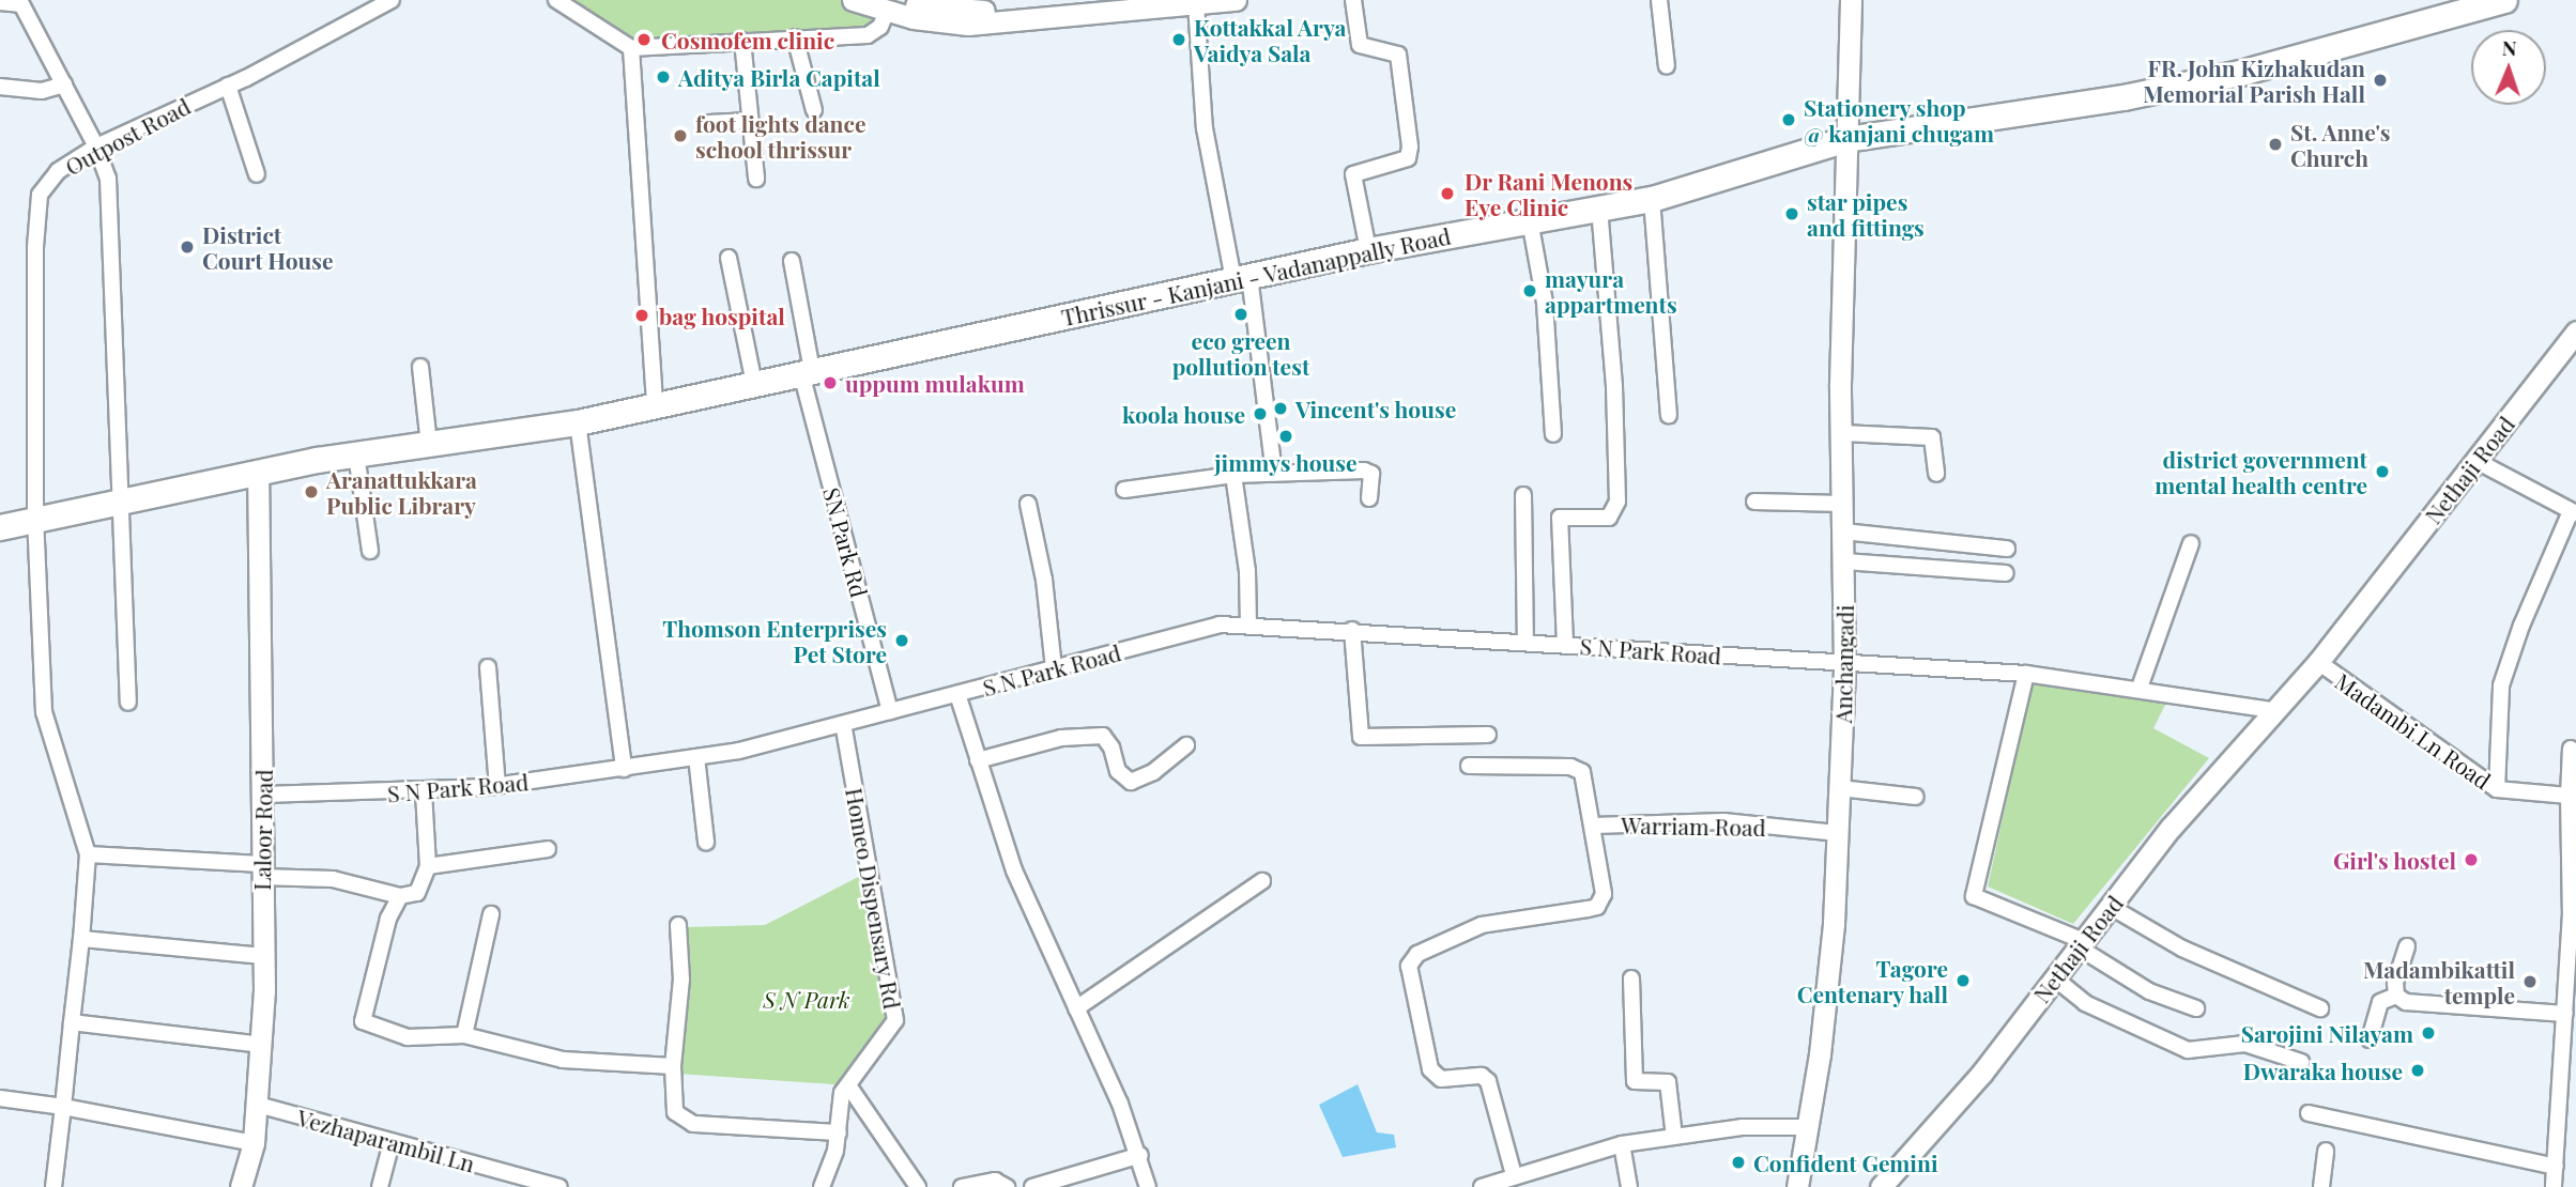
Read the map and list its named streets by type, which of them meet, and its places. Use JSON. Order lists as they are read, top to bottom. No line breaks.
{"streets":{"main road":["Thrissur - Kanjani - Vadanappally Road"],"street":["Outpost Road","Nethaji Road","SN Park Rd","S N Park Road","Anchangadi","Madambi Ln Road","Warriam Road","Laloor Road","Homeo Dispensary Rd","Vezhaparambil Ln"]},"crossings":[["Outpost Road","Thrissur - Kanjani - Vadanappally Road"],["Thrissur - Kanjani - Vadanappally Road","SN Park Rd"],["Thrissur - Kanjani - Vadanappally Road","Anchangadi"],["Thrissur - Kanjani - Vadanappally Road","Laloor Road"],["Nethaji Road","Madambi Ln Road"],["SN Park Rd","S N Park Road"],["S N Park Road","Anchangadi"],["S N Park Road","Laloor Road"],["S N Park Road","Homeo Dispensary Rd"],["Anchangadi","Warriam Road"],["Laloor Road","Vezhaparambil Ln"]],"parks":["S N Park"],"places":["Cosmofem clinic","Kottakkal Arya Vaidya Sala","Aditya Birla Capital","FR. John Kizhakudan Memorial Parish Hall","Stationery shop @ kanjani chugam","foot lights dance school thrissur","St. Anne's Church","Dr Rani Menons Eye Clinic","star pipes and fittings","District Court House","mayura appartments","eco green pollution test","bag hospital","uppum mulakum","Vincent's house","koola house","jimmys house","district government mental health centre","Aranattukkara Public Library","Thomson Enterprises Pet Store","Girl's hostel","Tagore Centenary hall","Madambikattil temple","Sarojini Nilayam","Dwaraka house","Confident Gemini"],"north":"top"}
